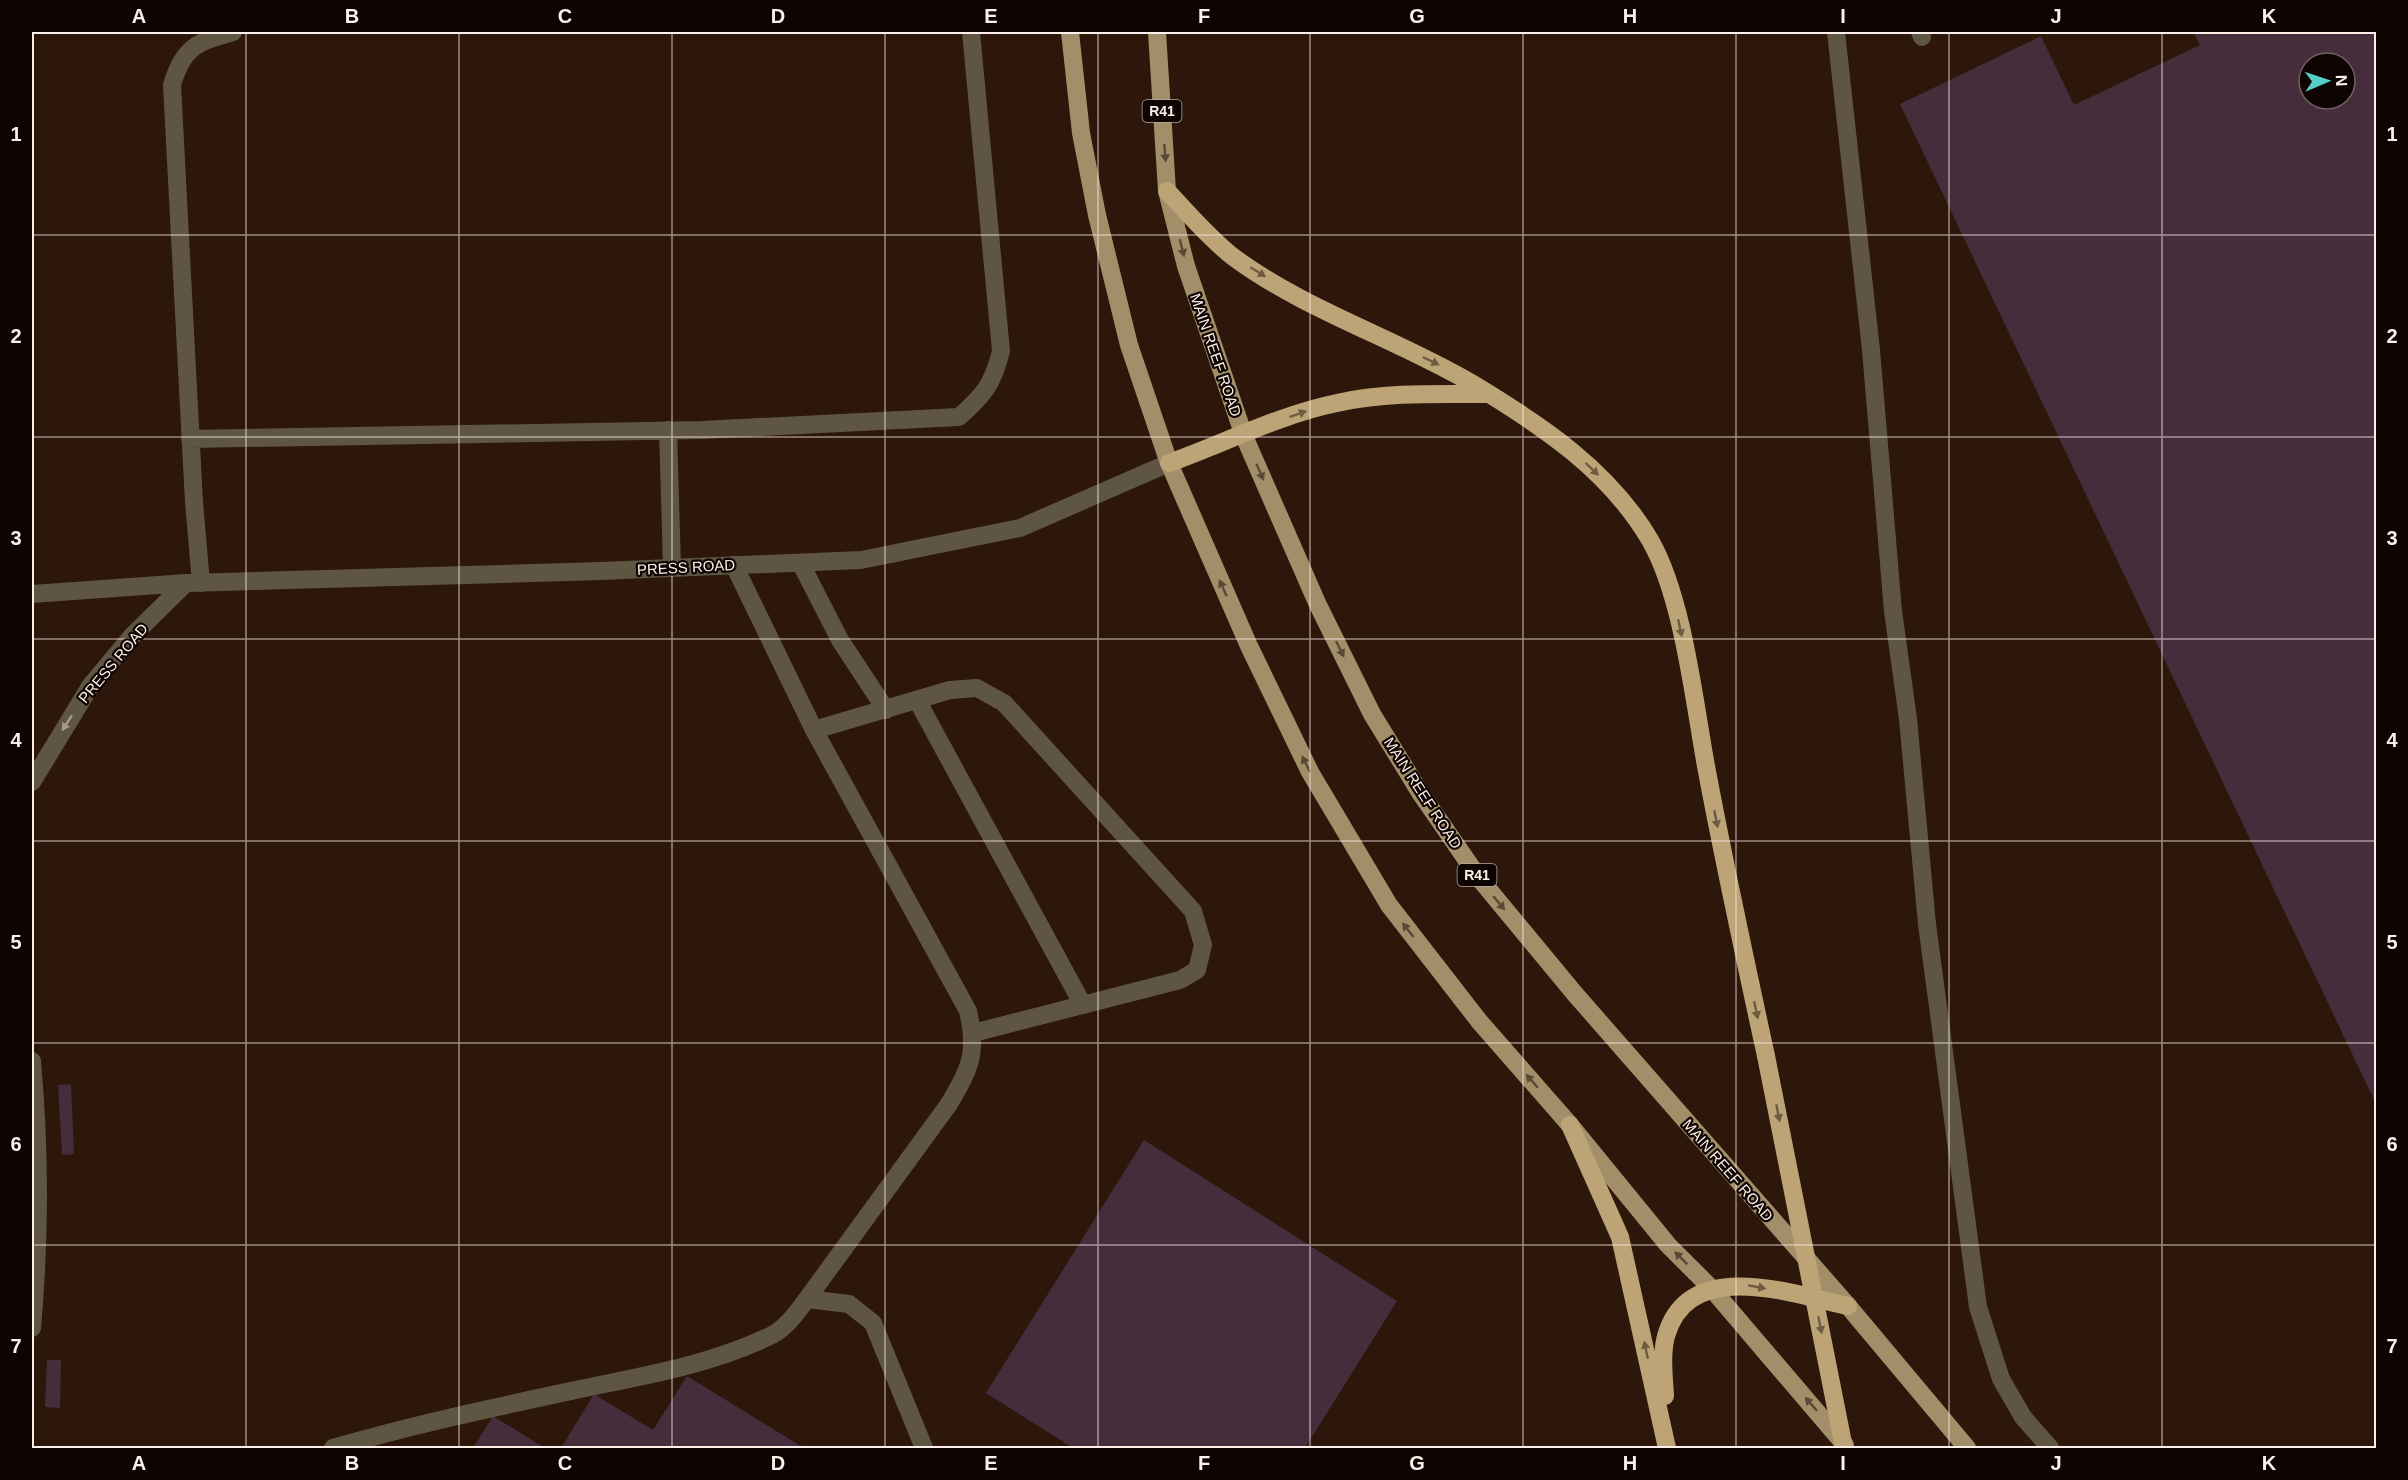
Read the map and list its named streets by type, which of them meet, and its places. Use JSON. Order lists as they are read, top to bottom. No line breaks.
{"streets":{"main road":["R41","MAIN REEF ROAD"],"street":["PRESS ROAD"]},"north":"right","grid":{"columns":["A","B","C","D","E","F","G","H","I","J","K"],"rows":["1","2","3","4","5","6","7"]}}
